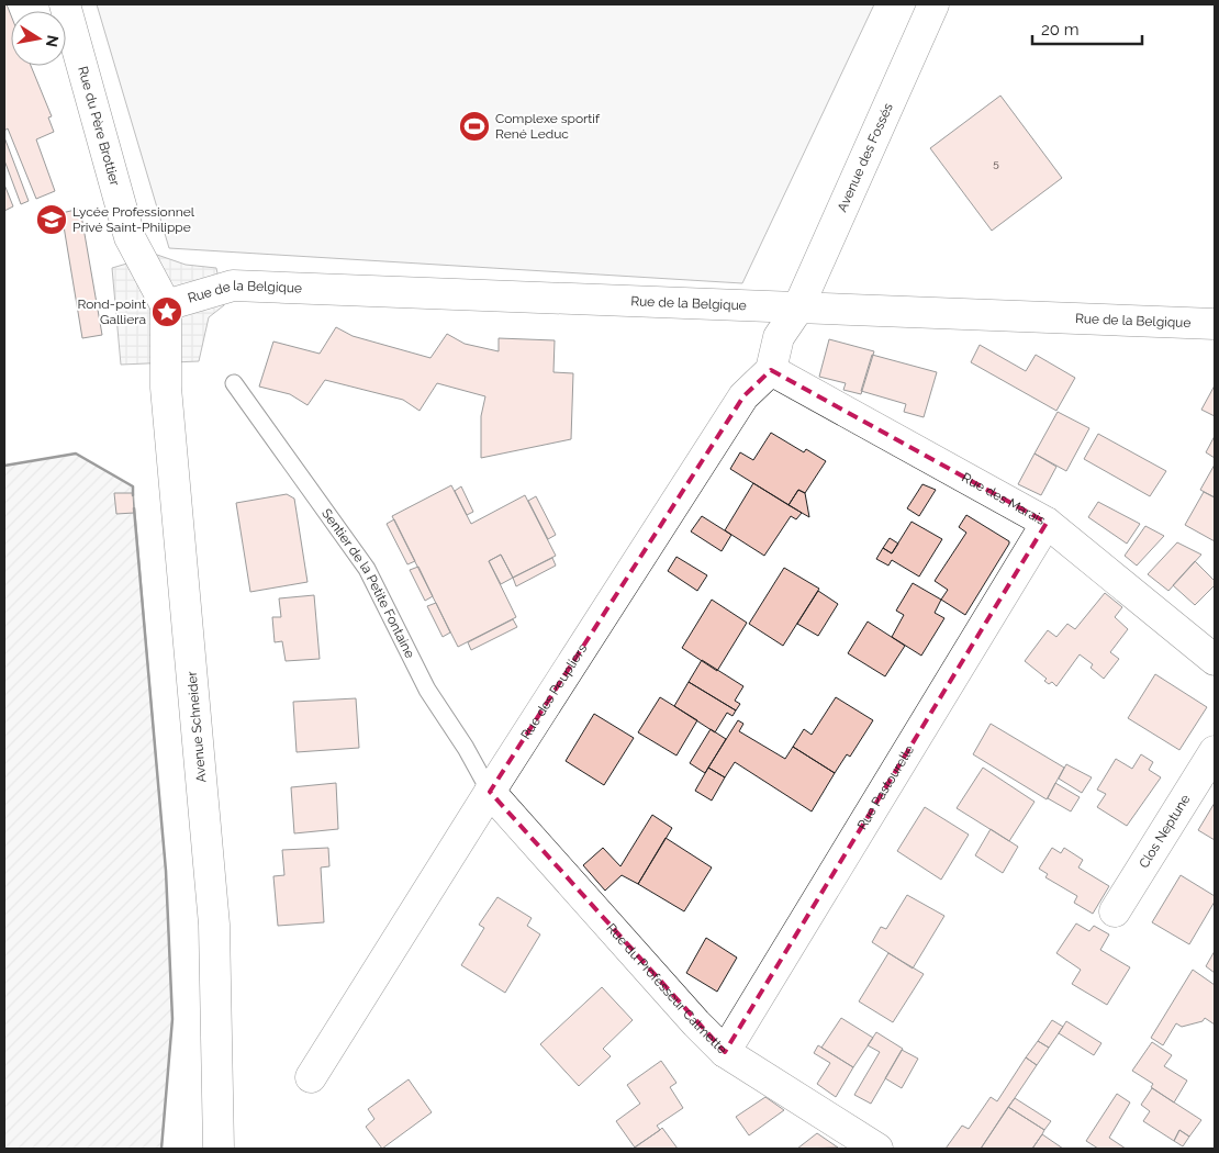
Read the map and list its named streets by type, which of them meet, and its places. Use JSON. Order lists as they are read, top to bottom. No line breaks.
{"streets":{"street":["Rue du Père Brottier","Avenue des Fossés","Rue de la Belgique","Rue des Marais","Rue des Peupliers","Avenue Schneider","Rue Pastourelle","Clos Neptune","Rue du Professeur Calmette"],"lane":["Sentier de la Petite Fontaine"]},"crossings":[["Rue du Père Brottier","Rue de la Belgique"],["Rue du Père Brottier","Avenue Schneider"],["Avenue des Fossés","Rue de la Belgique"],["Rue de la Belgique","Avenue Schneider"],["Rue des Marais","Rue des Peupliers"],["Rue des Marais","Rue Pastourelle"],["Sentier de la Petite Fontaine","Rue des Peupliers"],["Sentier de la Petite Fontaine","Rue du Professeur Calmette"],["Rue des Peupliers","Rue du Professeur Calmette"],["Rue Pastourelle","Rue du Professeur Calmette"]],"places":{"sports":["Complexe sportif René Leduc"],"school or university":["Lycée Professionnel Privé Saint-Philippe"],"place":["Rond-point Galliera"]},"house_numbers":["5"],"scale_bar":"20 m","north":"right"}
